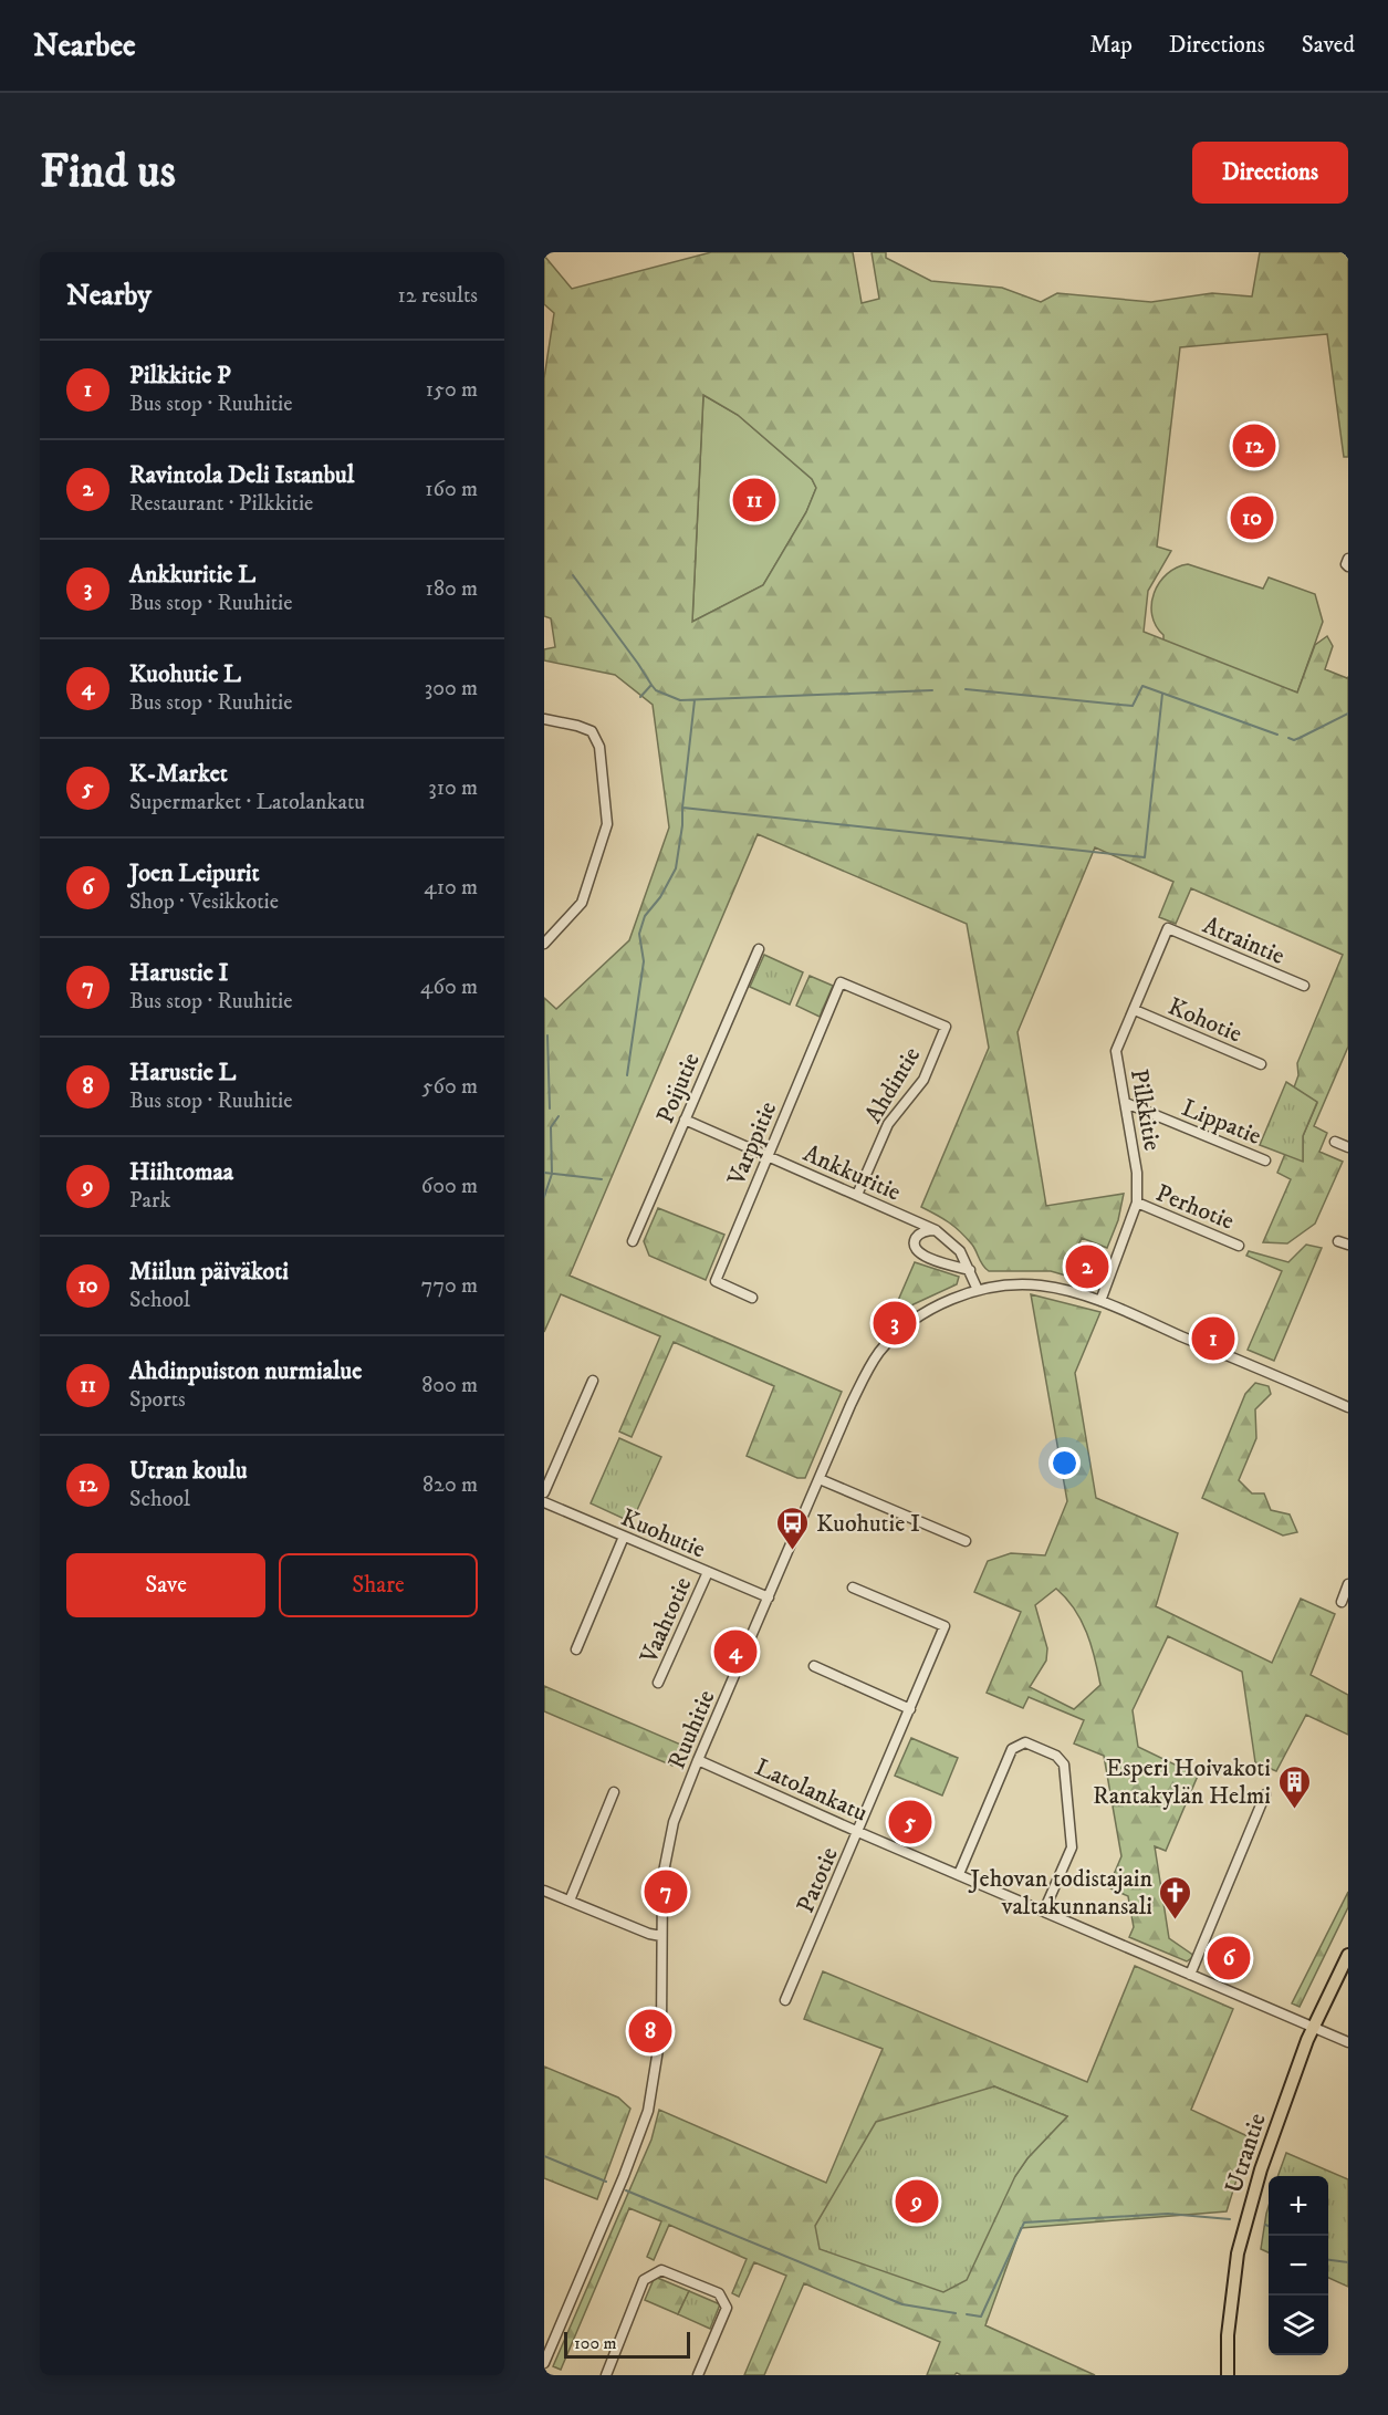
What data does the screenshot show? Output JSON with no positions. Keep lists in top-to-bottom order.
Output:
{
  "streets": {
    "main road": ["Utrantie"],
    "street": [
      "Atraintie",
      "Kohotie",
      "Ahdintie",
      "Poijutie",
      "Pilkkitie",
      "Lippatie",
      "Varppitie",
      "Ankkuritie",
      "Perhotie",
      "Kuohutie",
      "Vaahtotie",
      "Ruuhitie",
      "Latolankatu",
      "Patotie"
    ]
  },
  "crossings": [
    ["Atraintie", "Pilkkitie"],
    ["Kohotie", "Pilkkitie"],
    ["Ahdintie", "Varppitie"],
    ["Ahdintie", "Ankkuritie"],
    ["Poijutie", "Ankkuritie"],
    ["Pilkkitie", "Lippatie"],
    ["Pilkkitie", "Perhotie"],
    ["Pilkkitie", "Ruuhitie"],
    ["Varppitie", "Ankkuritie"],
    ["Ankkuritie", "Ruuhitie"],
    ["Kuohutie", "Vaahtotie"],
    ["Kuohutie", "Ruuhitie"],
    ["Ruuhitie", "Latolankatu"],
    ["Latolankatu", "Patotie"],
    ["Latolankatu", "Utrantie"]
  ],
  "places": {
    "bus stop": ["Kuohutie I"],
    "building": ["Esperi Hoivakoti Rantakylän Helmi"],
    "church": ["Jehovan todistajain valtakunnansali"]
  },
  "scale_bar": "100 m",
  "page": {
    "header": "Nearbee",
    "nav": ["Map", "Directions", "Saved"],
    "buttons": [
      "Directions",
      ["Save", "Share"]
    ],
    "title": "Find us",
    "heading": ["Nearby", "12 results"],
    "list": [
      {
        "mark": "1",
        "name": "Pilkkitie P",
        "note": "Bus stop · Ruuhitie",
        "value": "150 m"
      },
      {
        "mark": "2",
        "name": "Ravintola Deli Istanbul",
        "note": "Restaurant · Pilkkitie",
        "value": "160 m"
      },
      {
        "mark": "3",
        "name": "Ankkuritie L",
        "note": "Bus stop · Ruuhitie",
        "value": "180 m"
      },
      {
        "mark": "4",
        "name": "Kuohutie L",
        "note": "Bus stop · Ruuhitie",
        "value": "300 m"
      },
      {
        "mark": "5",
        "name": "K-Market",
        "note": "Supermarket · Latolankatu",
        "value": "310 m"
      },
      {
        "mark": "6",
        "name": "Joen Leipurit",
        "note": "Shop · Vesikkotie",
        "value": "410 m"
      },
      {
        "mark": "7",
        "name": "Harustie I",
        "note": "Bus stop · Ruuhitie",
        "value": "460 m"
      },
      {
        "mark": "8",
        "name": "Harustie L",
        "note": "Bus stop · Ruuhitie",
        "value": "560 m"
      },
      {
        "mark": "9",
        "name": "Hiihtomaa",
        "note": "Park",
        "value": "600 m"
      },
      {
        "mark": "10",
        "name": "Miilun päiväkoti",
        "note": "School",
        "value": "770 m"
      },
      {
        "mark": "11",
        "name": "Ahdinpuiston nurmialue",
        "note": "Sports",
        "value": "800 m"
      },
      {
        "mark": "12",
        "name": "Utran koulu",
        "note": "School",
        "value": "820 m"
      }
    ],
    "pins": [
      "12",
      "11",
      "10",
      "2",
      "3",
      "1",
      "4",
      "5",
      "7",
      "6",
      "8",
      "9"
    ],
    "map_buttons": ["+", "−"],
    "scale": "100 m"
  }
}
